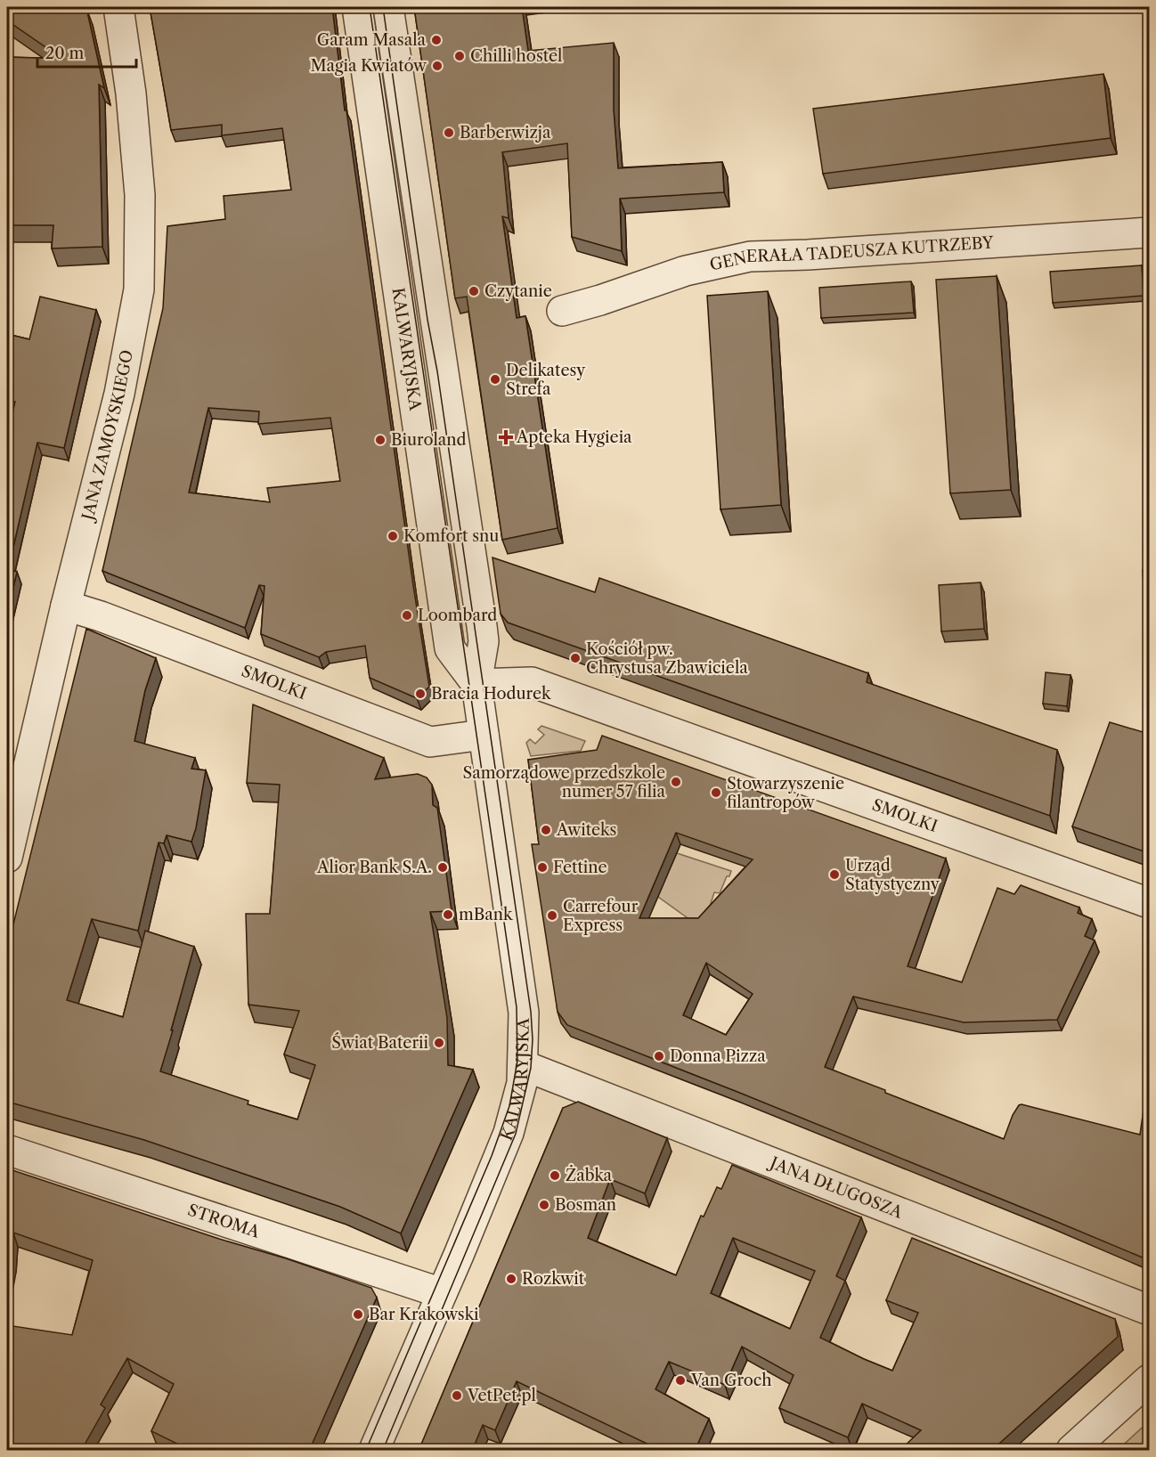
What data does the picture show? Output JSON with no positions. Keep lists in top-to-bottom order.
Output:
{
  "streets": {
    "street": [
      "GENERAŁA TADEUSZA KUTRZEBY",
      "KALWARYJSKA",
      "JANA ZAMOYSKIEGO",
      "SMOLKI",
      "JANA DŁUGOSZA",
      "STROMA"
    ]
  },
  "crossings": [
    ["KALWARYJSKA", "SMOLKI"],
    ["KALWARYJSKA", "JANA DŁUGOSZA"],
    ["KALWARYJSKA", "STROMA"],
    ["JANA ZAMOYSKIEGO", "SMOLKI"]
  ],
  "places": {
    "other": [
      "Garam Masala",
      "Chilli hostel",
      "Magia Kwiatów",
      "Barberwizja",
      "Czytanie",
      "Delikatesy Strefa",
      "Biuroland",
      "Komfort snu",
      "Loombard",
      "Kościół pw. Chrystusa Zbawiciela",
      "Bracia Hodurek",
      "Samorządowe przedszkole numer 57 filia",
      "Stowarzyszenie filantropów",
      "Awiteks",
      "Alior Bank S.A.",
      "Fettine",
      "Urząd Statystyczny",
      "mBank",
      "Carrefour Express",
      "Świat Baterii",
      "Donna Pizza",
      "Żabka",
      "Bosman",
      "Rozkwit",
      "Bar Krakowski",
      "Van Groch",
      "VetPet.pl"
    ],
    "health": ["Apteka Hygieia"]
  },
  "scale_bar": "20 m"
}
